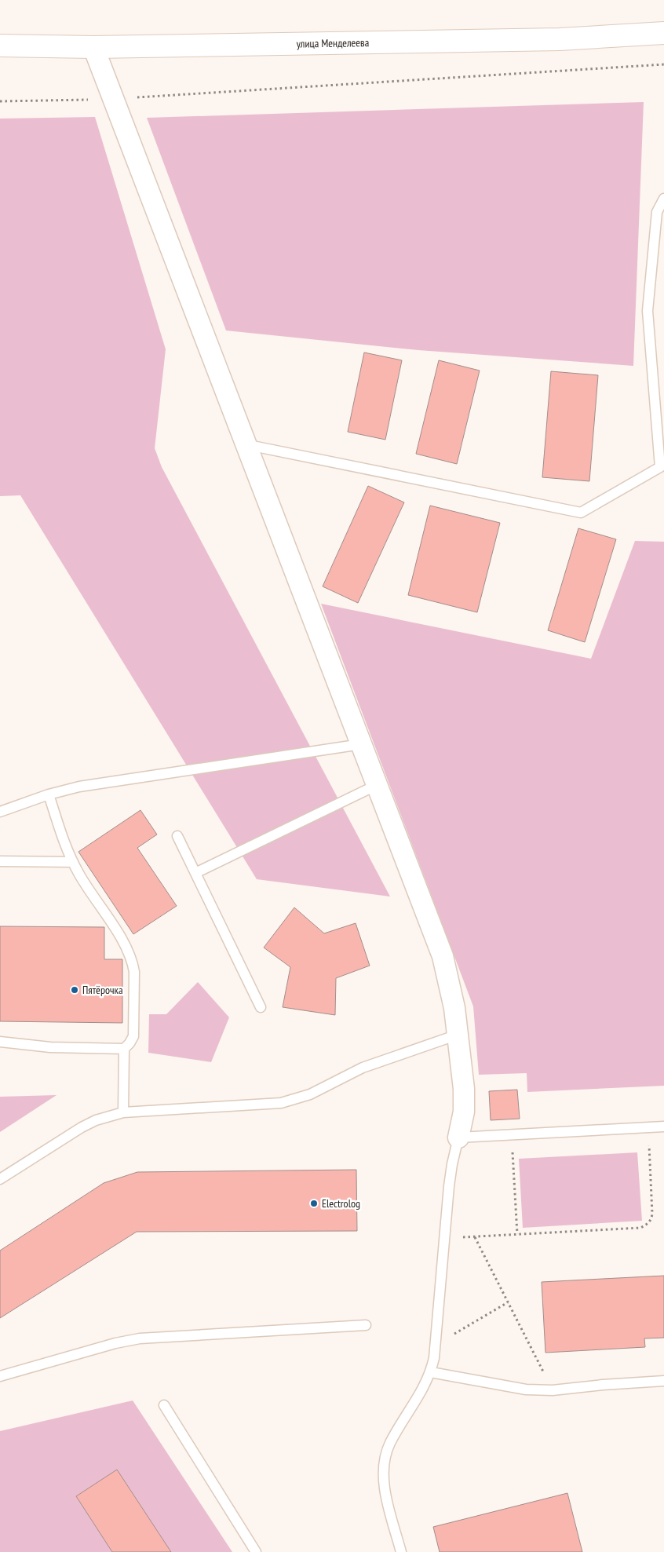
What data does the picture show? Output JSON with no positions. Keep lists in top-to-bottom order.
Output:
{
  "streets": {
    "main road": ["улица Менделеева"]
  },
  "places": ["Пятёрочка", "Electrolog"]
}
